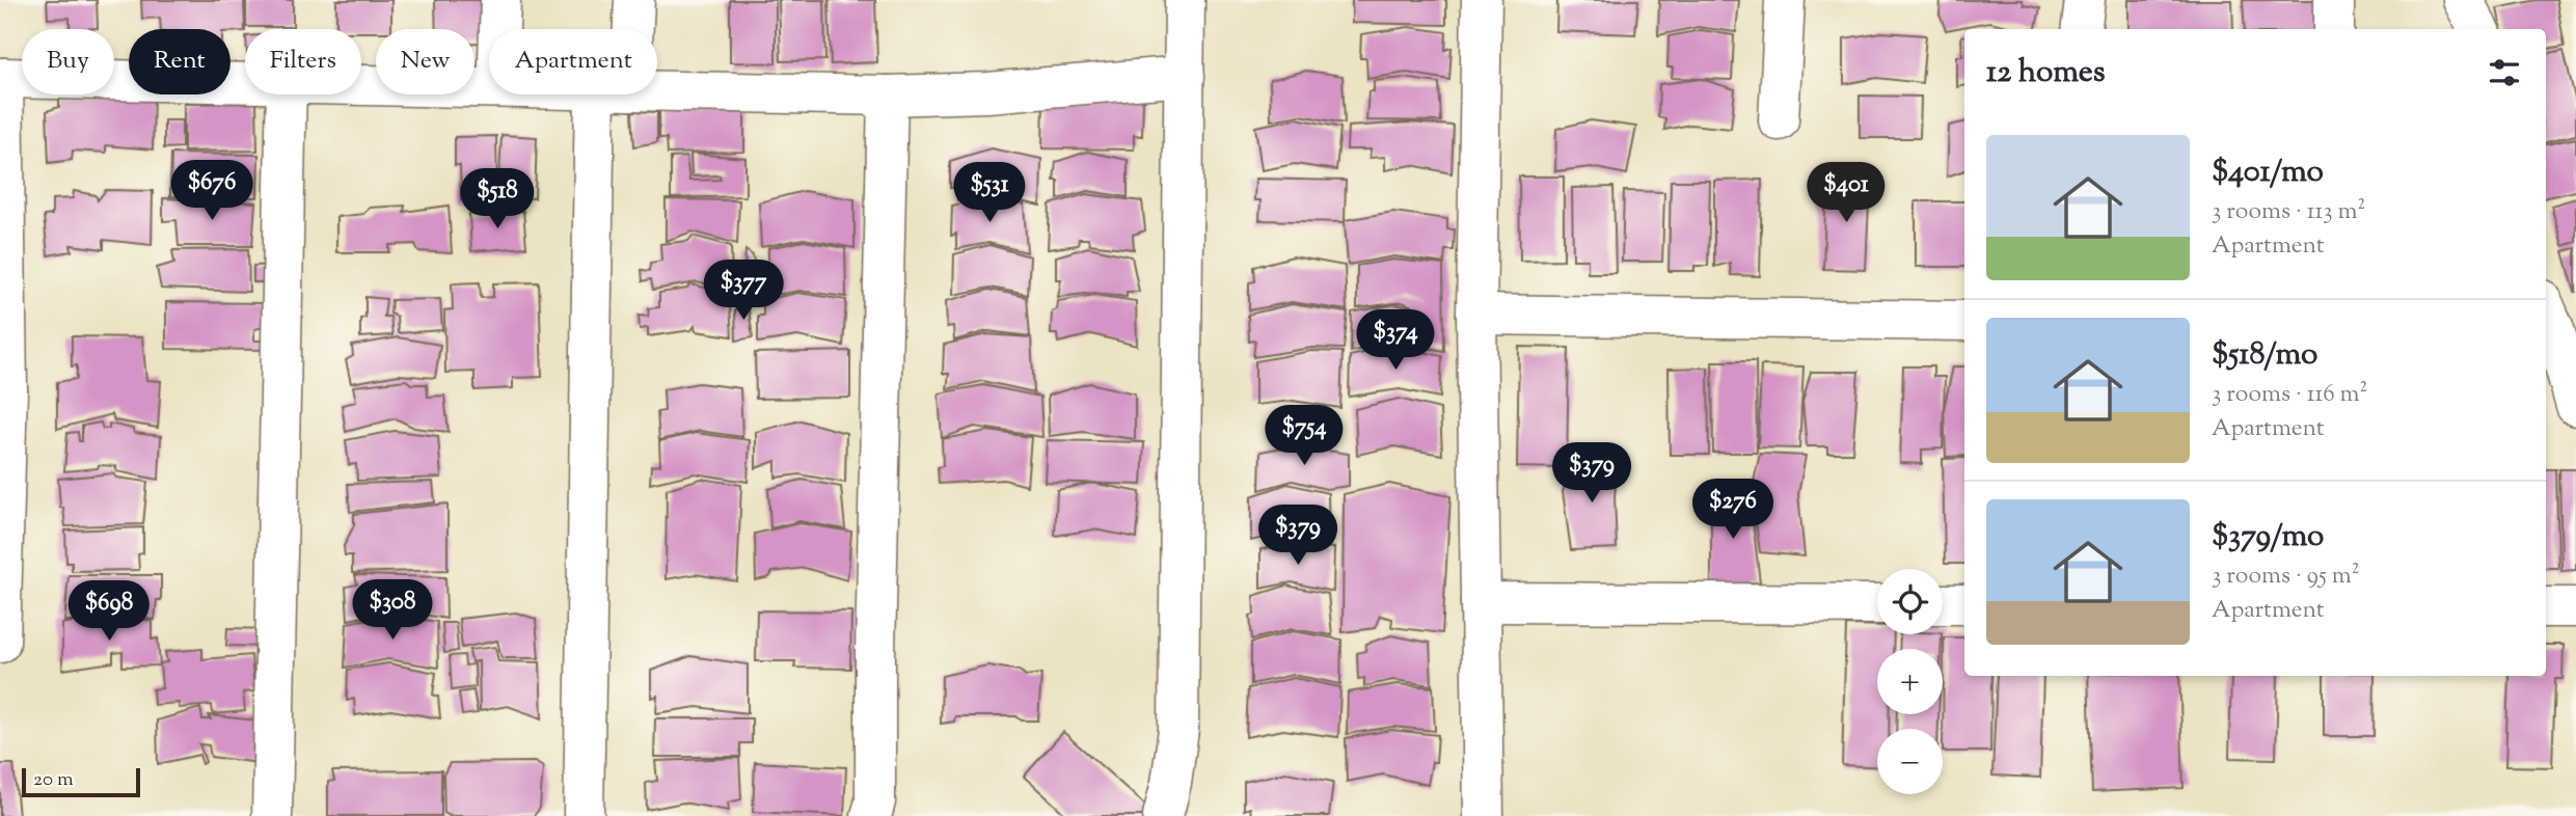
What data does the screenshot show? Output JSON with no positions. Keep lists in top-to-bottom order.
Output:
{
  "scale_bar": "20 m",
  "page": {
    "chip": [
      "Buy",
      "Rent",
      "Filters",
      "New",
      "Apartment"
    ],
    "heading": "12 homes",
    "list": [
      {
        "name": "$401/mo",
        "note": "3 rooms · 113 m² · Apartment"
      },
      {
        "name": "$518/mo",
        "note": "3 rooms · 116 m² · Apartment"
      },
      {
        "name": "$379/mo",
        "note": "3 rooms · 95 m² · Apartment"
      }
    ],
    "price": [
      "$676",
      "$531",
      "$401",
      "$518",
      "$377",
      "$374",
      "$754",
      "$379",
      "$276",
      "$379",
      "$308",
      "$698"
    ],
    "map_buttons": ["+", "−"],
    "scale": "20 m"
  }
}
